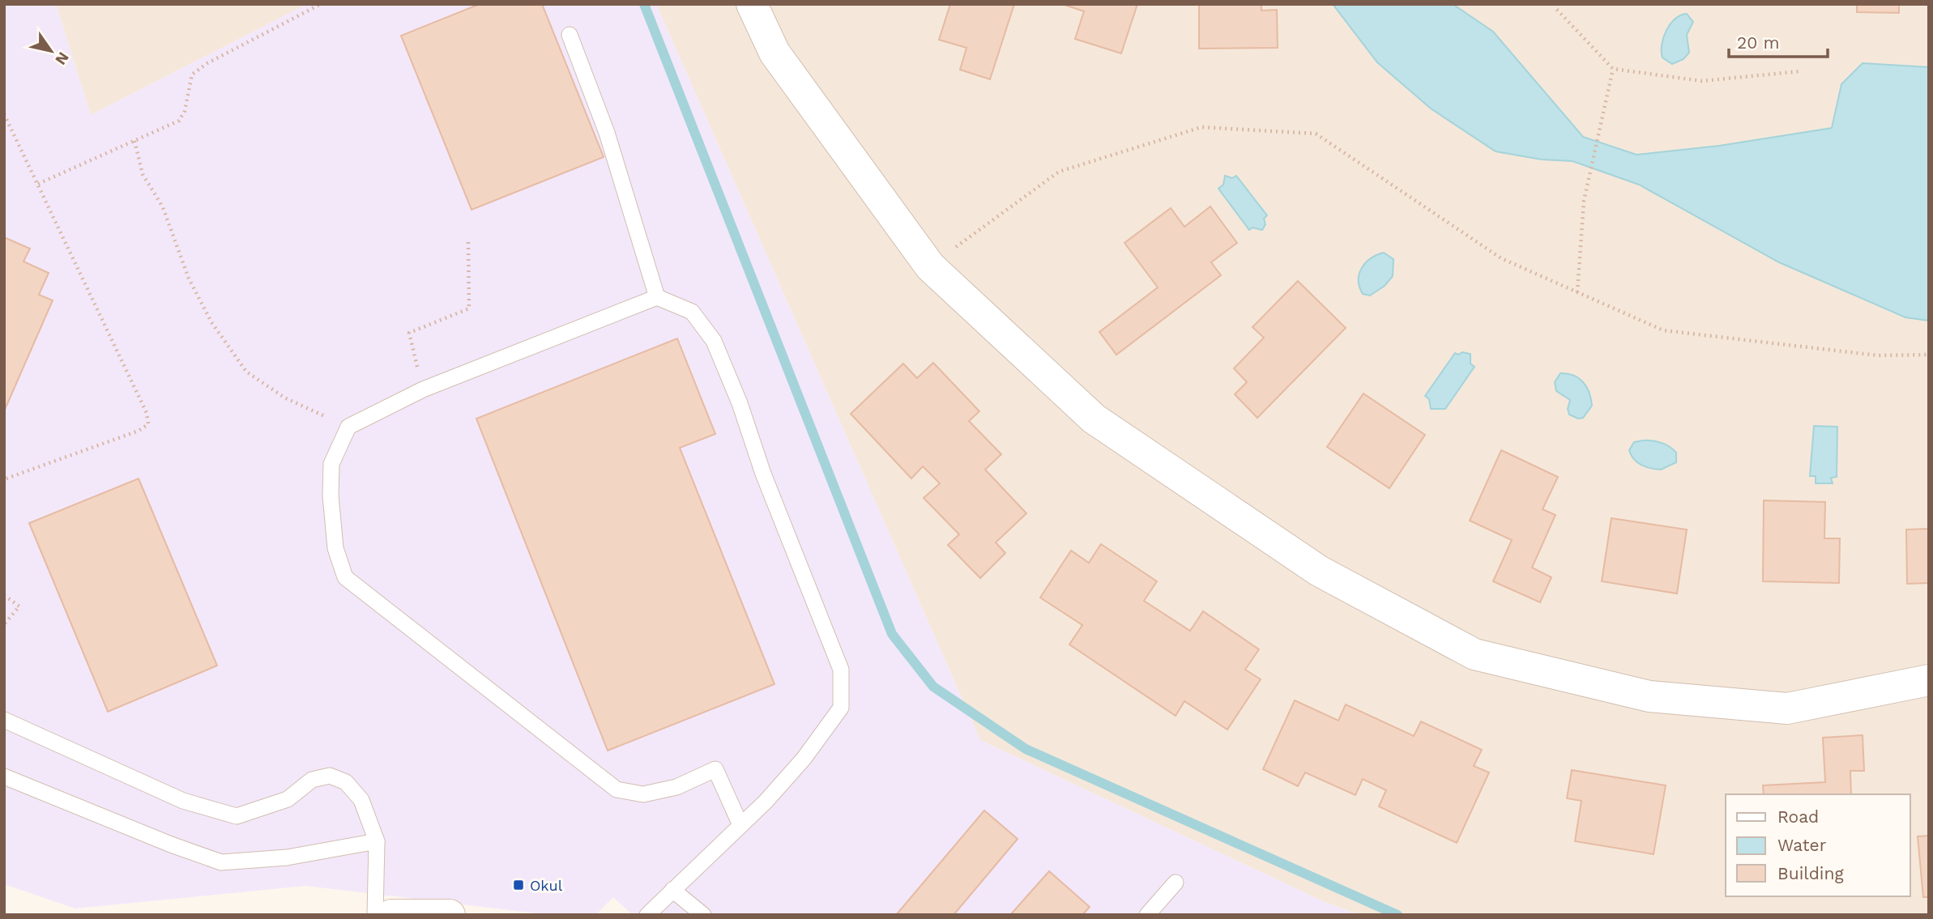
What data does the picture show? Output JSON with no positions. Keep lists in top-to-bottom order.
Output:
{
  "places": {
    "transit": ["Okul"]
  },
  "legend": ["Road", "Water", "Building"],
  "scale_bar": "20 m",
  "north": "bottom right"
}
